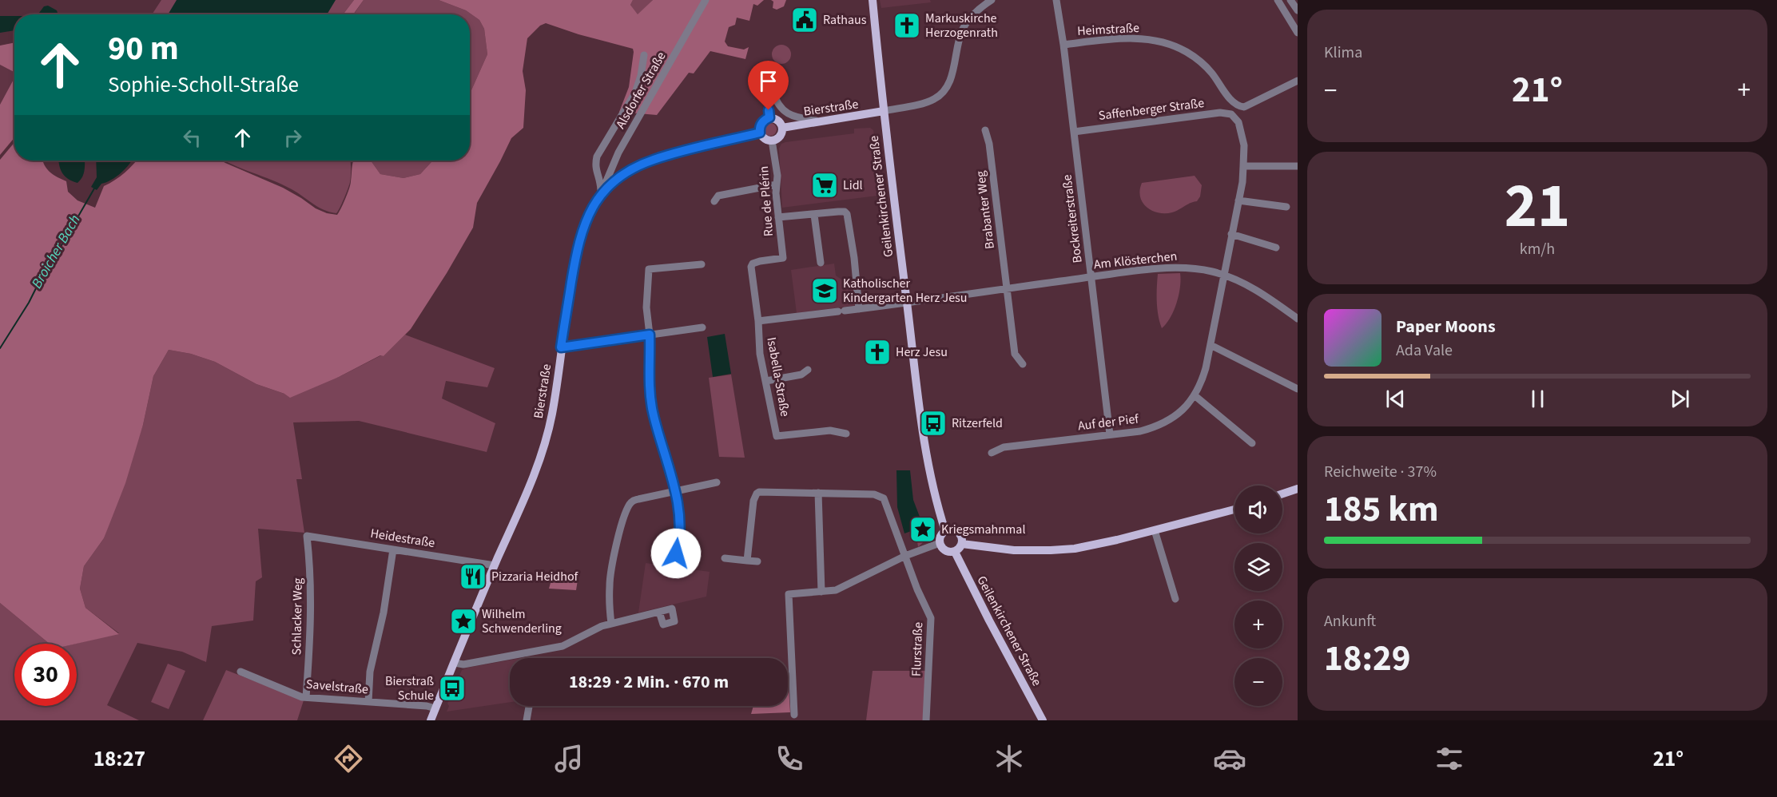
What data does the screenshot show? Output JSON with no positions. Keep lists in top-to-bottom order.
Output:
{
  "streets": {
    "main road": ["Bierstraße", "Geilenkirchener Straße"],
    "street": [
      "Heimstraße",
      "Alsdorfer Straße",
      "Saffenberger Straße",
      "Rue de Plérin",
      "Brabanter Weg",
      "Bockreiterstraße",
      "Am Klösterchen",
      "Isabella-Straße",
      "Auf der Pief",
      "Heidestraße",
      "Schlacker Weg",
      "Flurstraße",
      "Savelstraße"
    ]
  },
  "crossings": [
    ["Heimstraße", "Bockreiterstraße"],
    ["Alsdorfer Straße", "Bierstraße"],
    ["Bierstraße", "Geilenkirchener Straße"],
    ["Bierstraße", "Rue de Plérin"],
    ["Bierstraße", "Heidestraße"],
    ["Bierstraße", "Savelstraße"],
    ["Saffenberger Straße", "Bockreiterstraße"],
    ["Saffenberger Straße", "Auf der Pief"],
    ["Geilenkirchener Straße", "Am Klösterchen"],
    ["Rue de Plérin", "Am Klösterchen"],
    ["Rue de Plérin", "Isabella-Straße"],
    ["Brabanter Weg", "Am Klösterchen"],
    ["Bockreiterstraße", "Am Klösterchen"],
    ["Bockreiterstraße", "Auf der Pief"],
    ["Am Klösterchen", "Isabella-Straße"],
    ["Am Klösterchen", "Auf der Pief"],
    ["Heidestraße", "Schlacker Weg"],
    ["Schlacker Weg", "Savelstraße"]
  ],
  "water": ["Broicher Bach"],
  "places": {
    "public building": ["Rathaus"],
    "church": ["Markuskirche Herzogenrath", "Herz Jesu"],
    "supermarket": ["Lidl"],
    "school or university": ["Katholischer Kindergarten Herz Jesu"],
    "bus stop": ["Ritzerfeld", "Bierstraß Schule"],
    "place": ["Kriegsmahnmal", "Wilhelm Schwenderling"],
    "restaurant": ["Pizzaria Heidhof"]
  },
  "page": {
    "tile": [
      "Klima",
      ["21", "km/h"],
      ["Reichweite · 37%", "185 km"],
      ["Ankunft", "18:29"]
    ],
    "turn": ["90 m", "Sophie-Scholl-Straße"],
    "heat": ["−", "21°", "+"],
    "song": ["Paper Moons", "Ada Vale"],
    "map_buttons": ["+", "−"],
    "limit": "30",
    "trip": "18:29 · 2 Min. · 670 m",
    "tabs": ["18:27", "21°"]
  }
}
